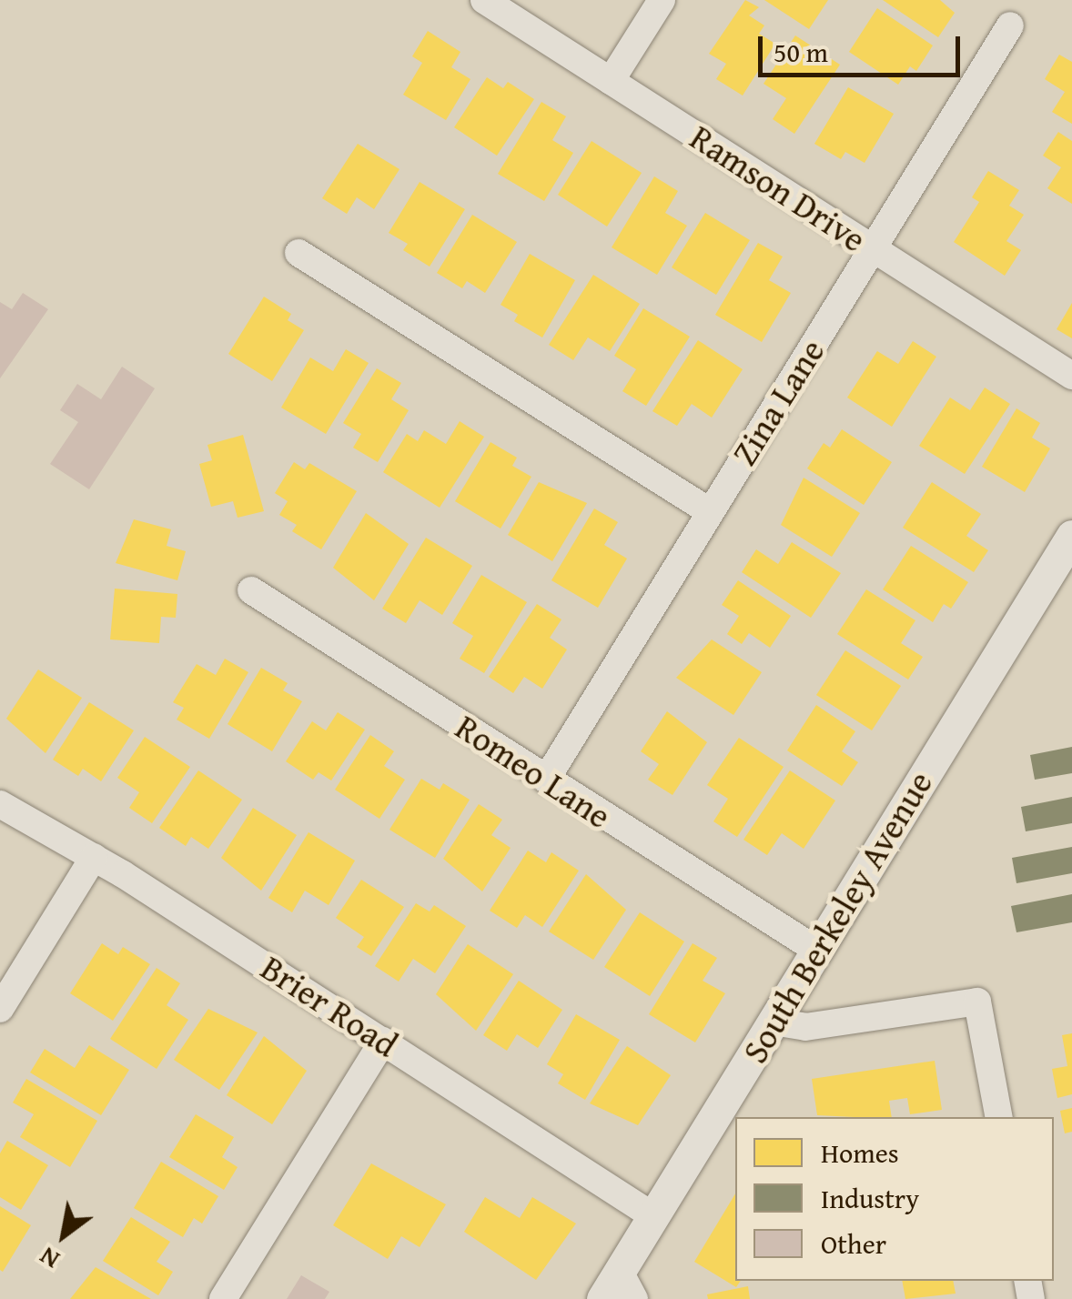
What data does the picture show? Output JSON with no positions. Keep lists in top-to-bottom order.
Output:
{
  "streets": {
    "street": [
      "Ramson Drive",
      "Zina Lane",
      "Romeo Lane",
      "South Berkeley Avenue",
      "Brier Road"
    ]
  },
  "crossings": [
    ["Ramson Drive", "Zina Lane"],
    ["Zina Lane", "Romeo Lane"],
    ["Romeo Lane", "South Berkeley Avenue"],
    ["South Berkeley Avenue", "Brier Road"]
  ],
  "legend": ["Homes", "Industry", "Other"],
  "scale_bar": "50 m",
  "north": "bottom left"
}
